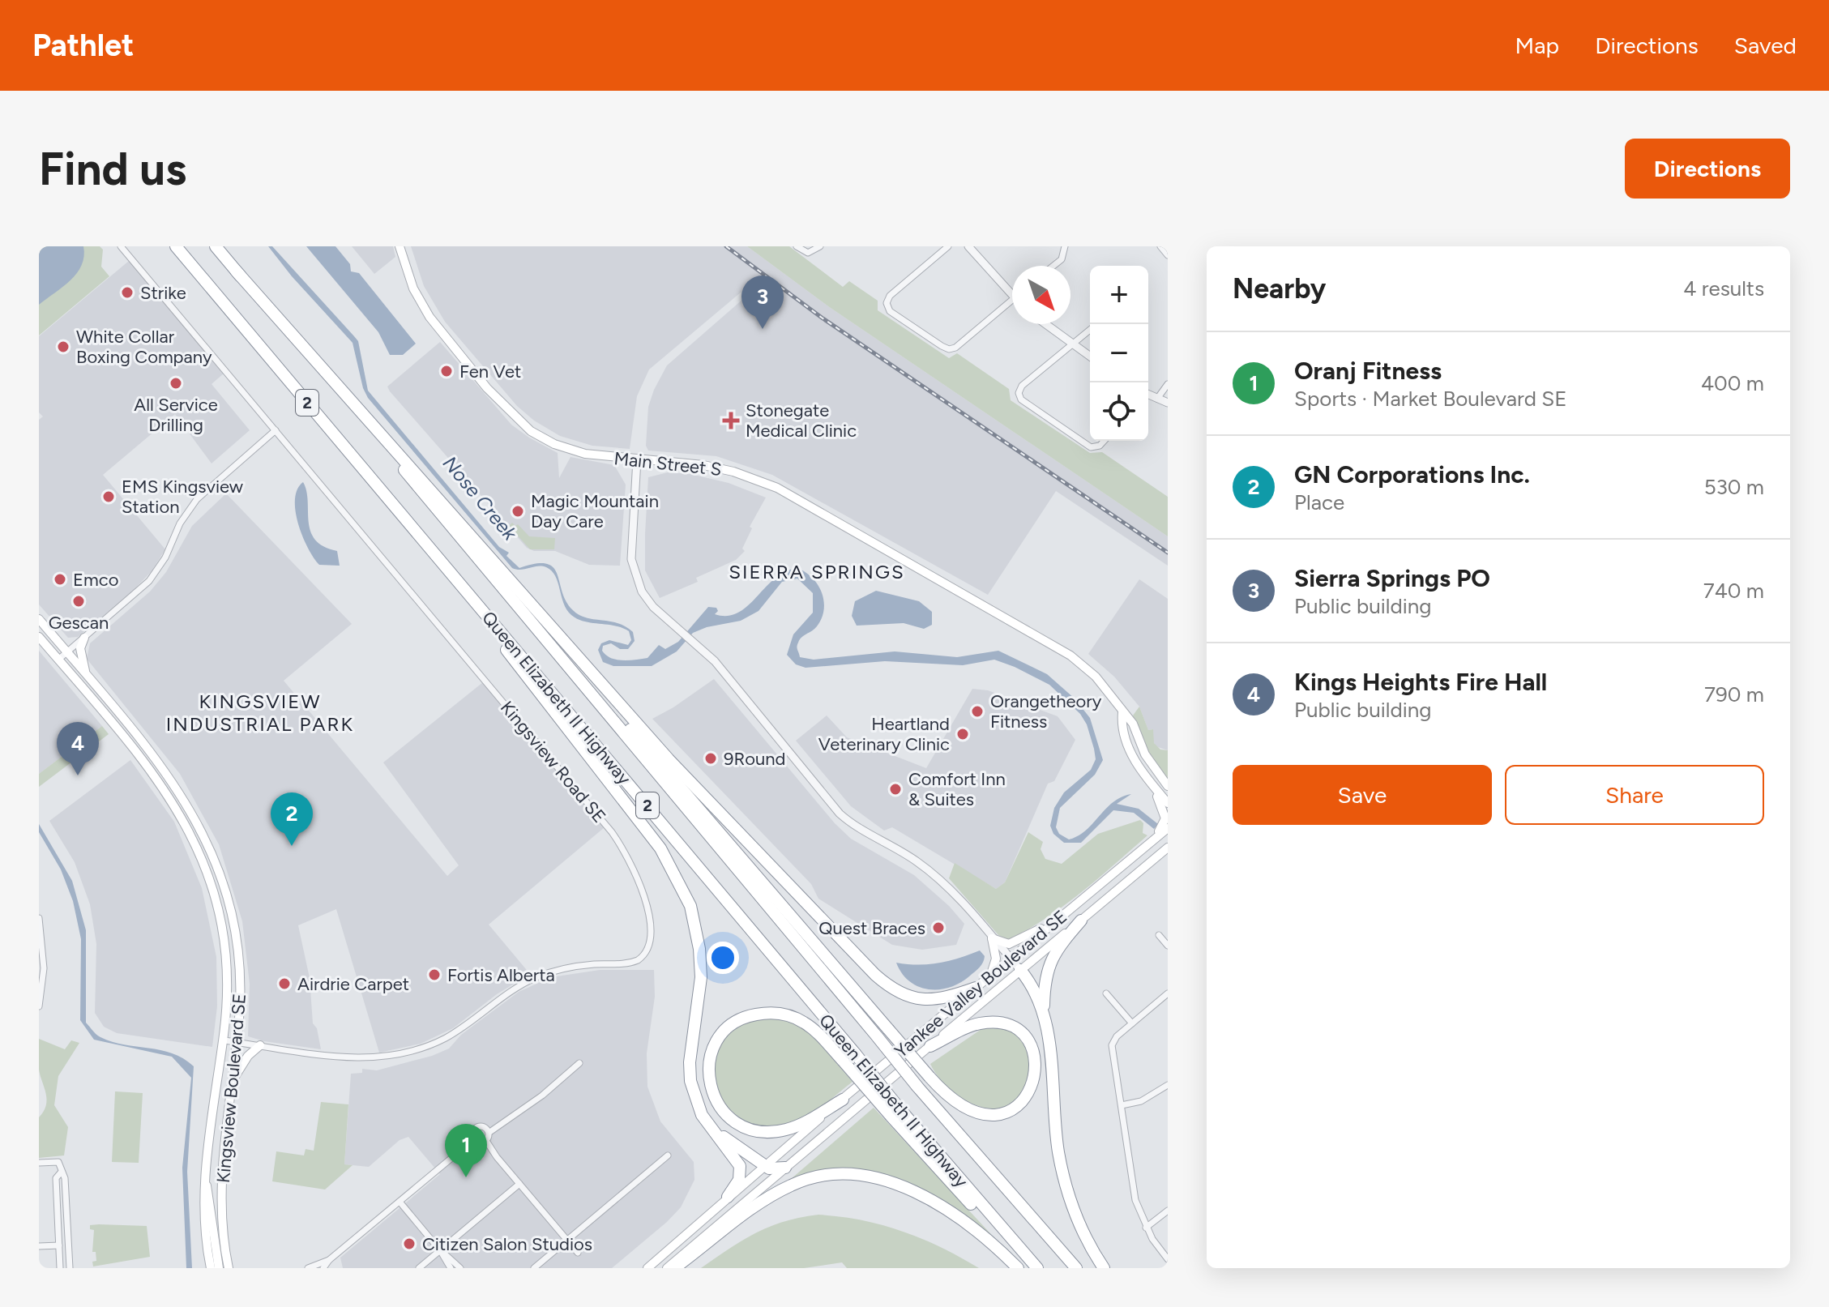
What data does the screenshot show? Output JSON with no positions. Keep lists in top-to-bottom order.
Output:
{
  "streets": {
    "highway": ["2", "Queen Elizabeth II Highway"],
    "main road": ["Main Street S", "Yankee Valley Boulevard SE", "Kingsview Boulevard SE"],
    "street": ["Kingsview Road SE"]
  },
  "crossings": [
    ["Kingsview Road SE", "Kingsview Boulevard SE"]
  ],
  "districts": ["SIERRA SPRINGS", "KINGSVIEW INDUSTRIAL PARK"],
  "water": ["Nose Creek"],
  "places": {
    "other": [
      "Strike",
      "White Collar Boxing Company",
      "Fen Vet",
      "All Service Drilling",
      "EMS Kingsview Station",
      "Magic Mountain Day Care",
      "Emco",
      "Gescan",
      "Orangetheory Fitness",
      "Heartland Veterinary Clinic",
      "9Round",
      "Comfort Inn & Suites",
      "Quest Braces",
      "Fortis Alberta",
      "Airdrie Carpet",
      "Citizen Salon Studios"
    ],
    "health": ["Stonegate Medical Clinic"]
  },
  "north": "bottom right",
  "page": {
    "header": "Pathlet",
    "nav": ["Map", "Directions", "Saved"],
    "buttons": [
      "Directions",
      ["Save", "Share"]
    ],
    "title": "Find us",
    "heading": ["Nearby", "4 results"],
    "map_buttons": ["+", "−"],
    "pins": [
      "3",
      "4",
      "2",
      "1"
    ],
    "list": [
      {
        "mark": "1",
        "name": "Oranj Fitness",
        "note": "Sports · Market Boulevard SE",
        "value": "400 m"
      },
      {
        "mark": "2",
        "name": "GN Corporations Inc.",
        "note": "Place",
        "value": "530 m"
      },
      {
        "mark": "3",
        "name": "Sierra Springs PO",
        "note": "Public building",
        "value": "740 m"
      },
      {
        "mark": "4",
        "name": "Kings Heights Fire Hall",
        "note": "Public building",
        "value": "790 m"
      }
    ]
  }
}
